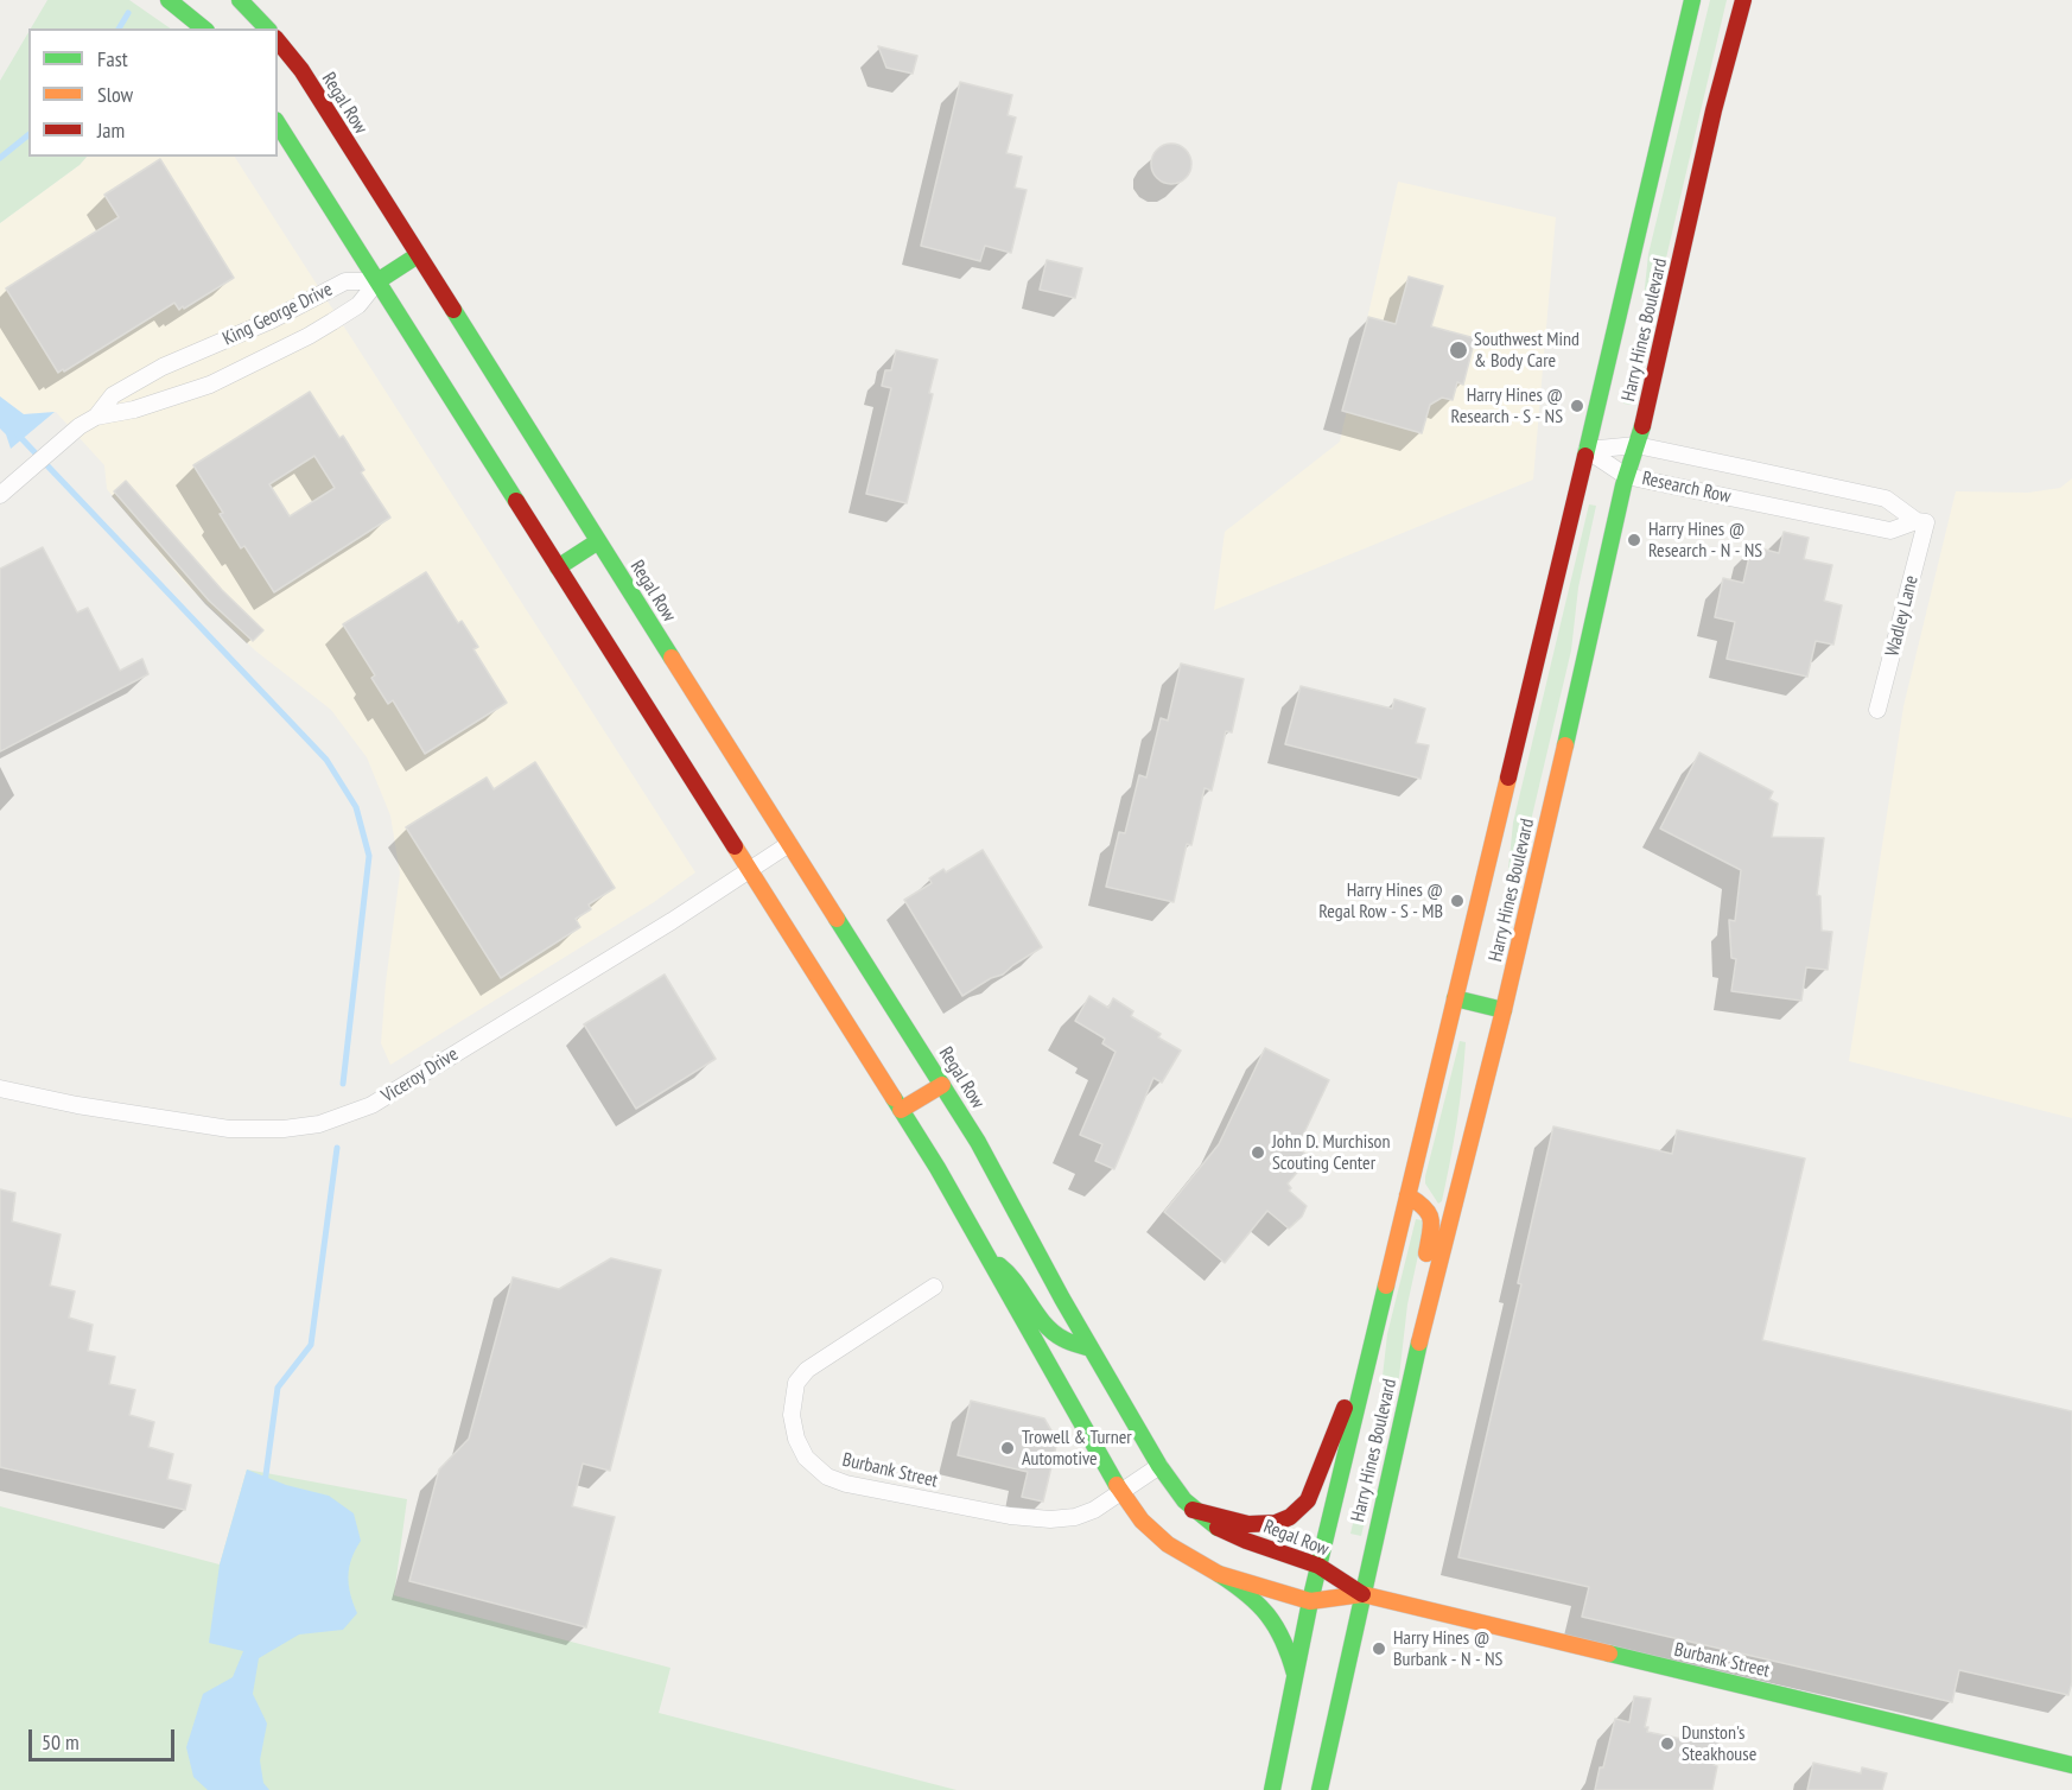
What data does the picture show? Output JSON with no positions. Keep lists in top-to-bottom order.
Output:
{
  "streets": {
    "main road": ["Regal Row", "Harry Hines Boulevard", "Burbank Street"],
    "street": [
      "King George Drive",
      "Research Row",
      "Wadley Lane",
      "Viceroy Drive"
    ]
  },
  "crossings": [
    ["Regal Row", "Harry Hines Boulevard"],
    ["Regal Row", "Viceroy Drive"],
    ["Regal Row", "Burbank Street"],
    ["Harry Hines Boulevard", "Research Row"],
    ["Harry Hines Boulevard", "Burbank Street"],
    ["Research Row", "Wadley Lane"]
  ],
  "places": [
    "Southwest Mind & Body Care",
    "Harry Hines @ Research - S - NS",
    "Harry Hines @ Research - N - NS",
    "Harry Hines @ Regal Row - S - MB",
    "John D. Murchison Scouting Center",
    "Trowell & Turner Automotive",
    "Harry Hines @ Burbank - N - NS",
    "Dunston's Steakhouse"
  ],
  "legend": ["Fast", "Slow", "Jam"],
  "scale_bar": "50 m"
}
